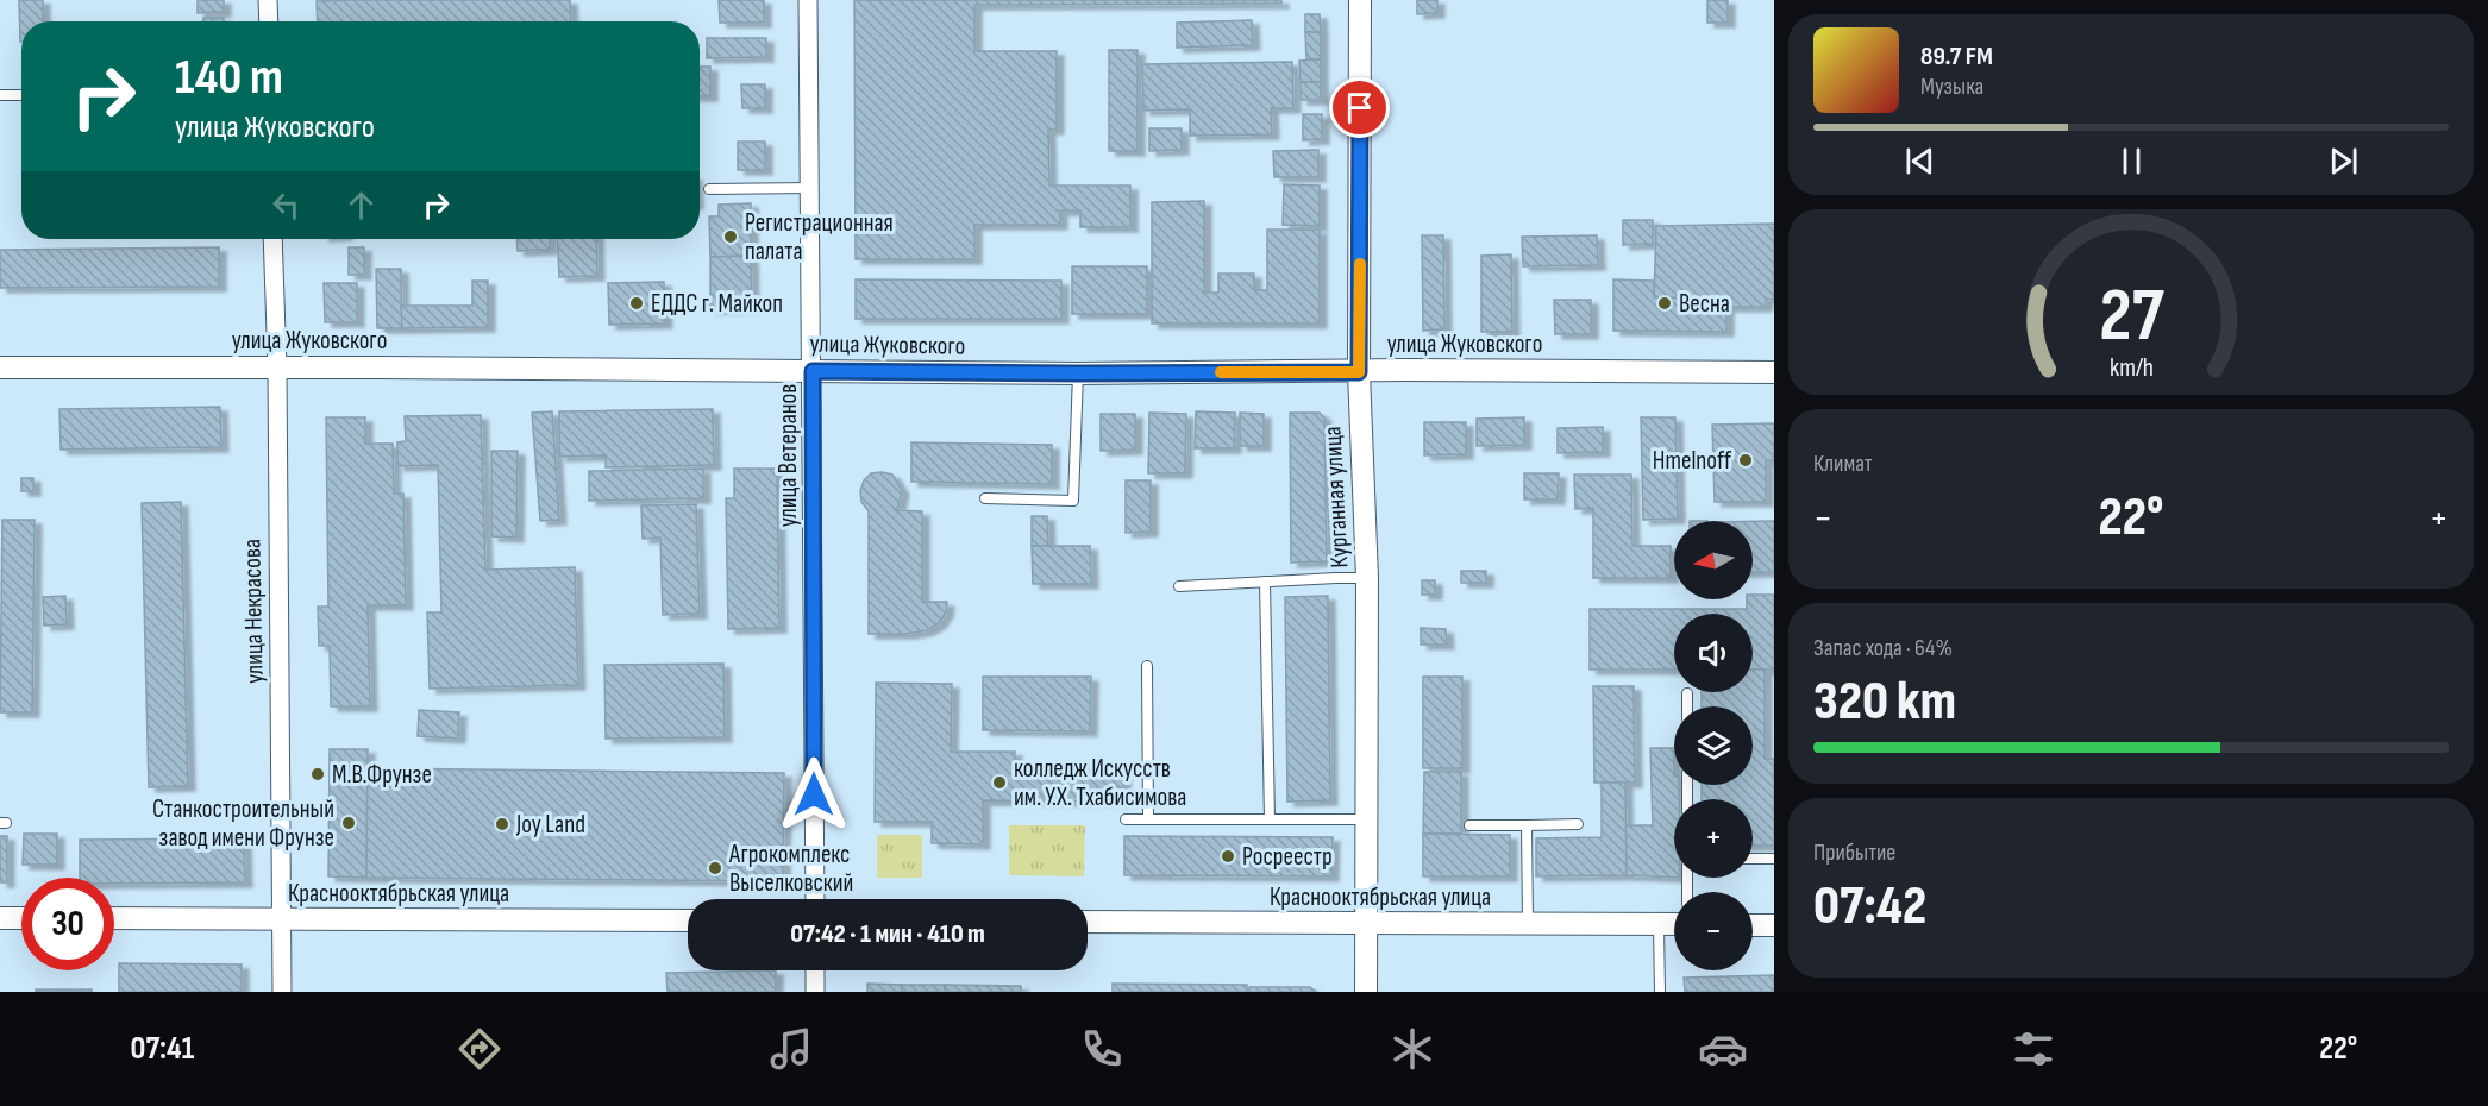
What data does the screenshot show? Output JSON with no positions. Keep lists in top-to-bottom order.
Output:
{
  "streets": {
    "street": [
      "улица Жуковского",
      "улица Ветеранов",
      "Курганная улица",
      "улица Некрасова",
      "Краснооктябрьская улица"
    ]
  },
  "crossings": [
    ["улица Жуковского", "улица Ветеранов"],
    ["улица Жуковского", "Курганная улица"],
    ["улица Жуковского", "улица Некрасова"],
    ["Курганная улица", "Краснооктябрьская улица"],
    ["улица Некрасова", "Краснооктябрьская улица"]
  ],
  "places": [
    "Регистрационная палата",
    "ЕДДС г. Майкоп",
    "Весна",
    "Hmelnoff",
    "М.В.Фрунзе",
    "колледж Искусств им. У.Х. Тхабисимова",
    "Станкостроительный завод имени Фрунзе",
    "Joy Land",
    "Росреестр",
    "Агрокомплекс Выселковский"
  ],
  "north": "left",
  "page": {
    "turn": ["140 m", "улица Жуковского"],
    "song": ["89.7 FM", "Музыка"],
    "tile": [
      "Климат",
      ["Запас хода · 64%", "320 km"],
      ["Прибытие", "07:42"]
    ],
    "heat": ["−", "22°", "+"],
    "map_buttons": ["+", "−"],
    "limit": "30",
    "trip": "07:42 · 1 мин · 410 m",
    "tabs": ["07:41", "22°"],
    "gauge": ["27", "km/h"]
  }
}
